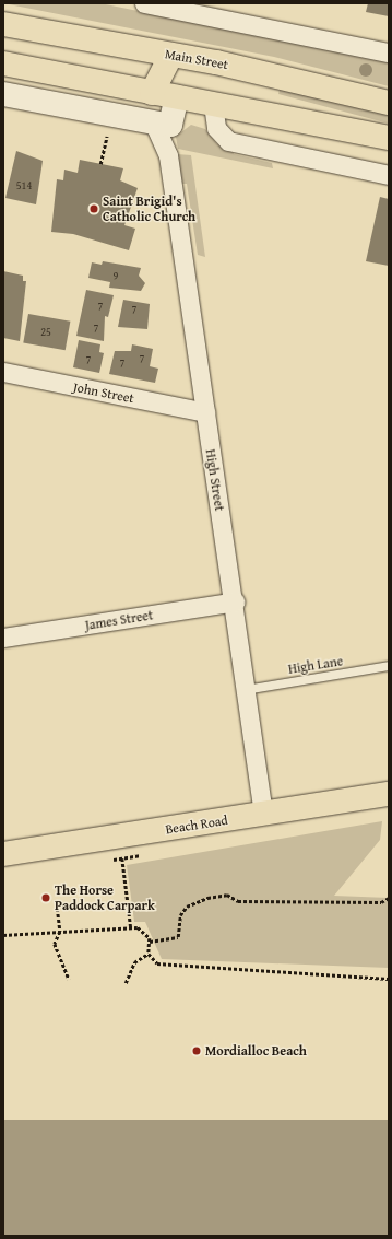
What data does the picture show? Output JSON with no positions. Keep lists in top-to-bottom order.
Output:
{
  "streets": {
    "main road": ["Main Street", "Beach Road"],
    "street": ["John Street", "High Street", "James Street"],
    "lane": ["High Lane"]
  },
  "crossings": [
    ["John Street", "High Street"],
    ["High Street", "James Street"],
    ["High Street", "High Lane"],
    ["High Street", "Beach Road"]
  ],
  "places": ["Saint Brigid's Catholic Church", "The Horse Paddock Carpark", "Mordialloc Beach"],
  "house_numbers": [
    "514",
    "9",
    "7",
    "7",
    "7",
    "25",
    "7",
    "7",
    "7"
  ]
}
